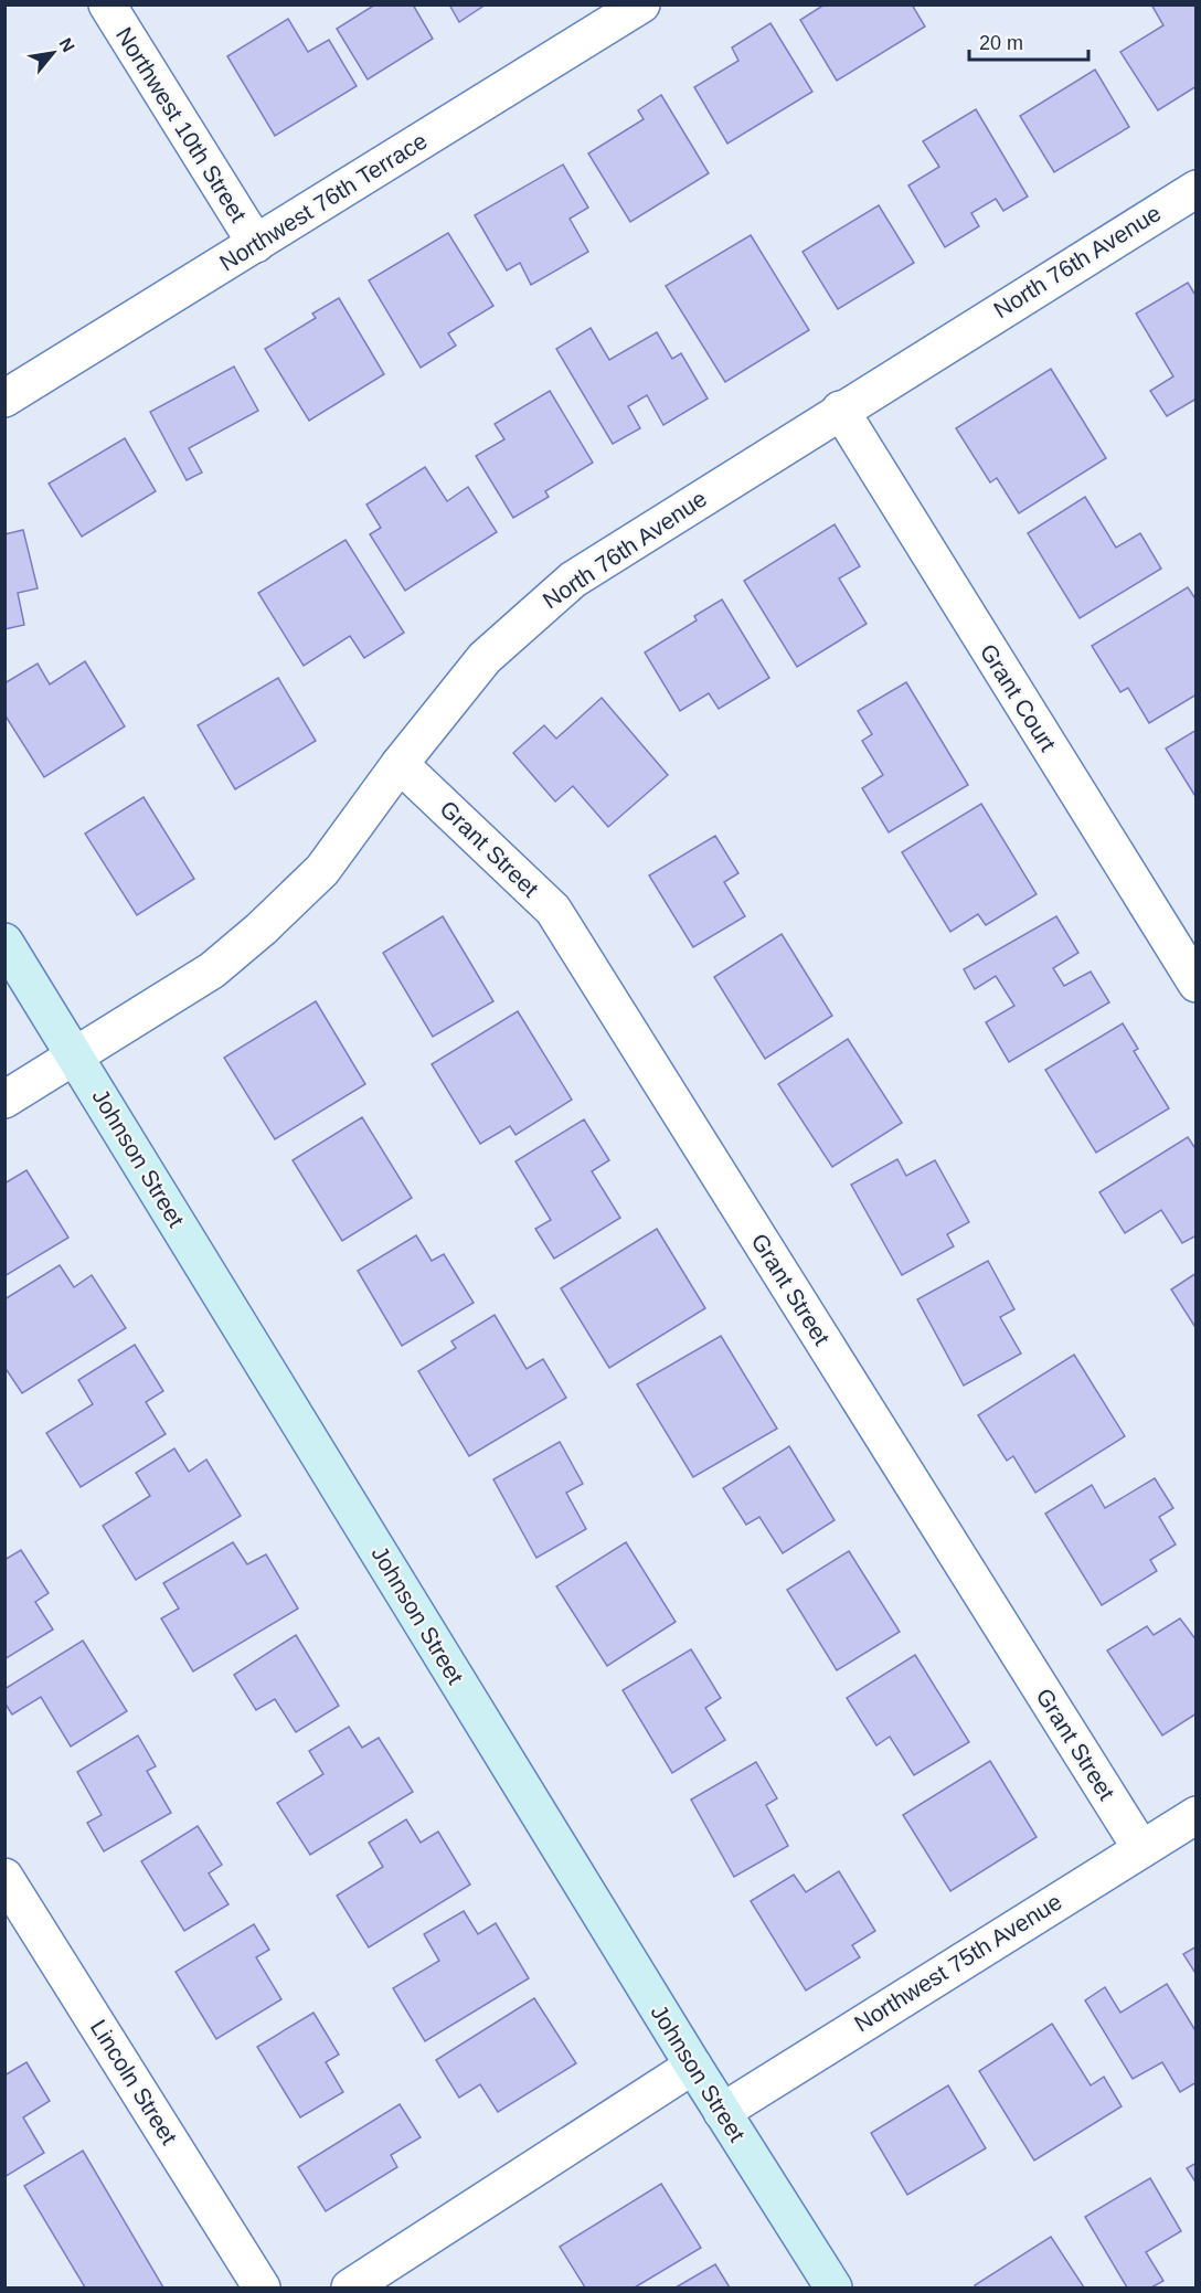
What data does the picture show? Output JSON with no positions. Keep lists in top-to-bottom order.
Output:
{
  "streets": {
    "street": [
      "Northwest 10th Street",
      "Northwest 76th Terrace",
      "North 76th Avenue",
      "Grant Court",
      "Grant Street",
      "Johnson Street",
      "Northwest 75th Avenue",
      "Lincoln Street"
    ]
  },
  "crossings": [
    ["Northwest 10th Street", "Northwest 76th Terrace"],
    ["North 76th Avenue", "Grant Court"],
    ["North 76th Avenue", "Grant Street"],
    ["North 76th Avenue", "Johnson Street"],
    ["Grant Street", "Northwest 75th Avenue"],
    ["Johnson Street", "Northwest 75th Avenue"]
  ],
  "scale_bar": "20 m",
  "north": "top right"
}
